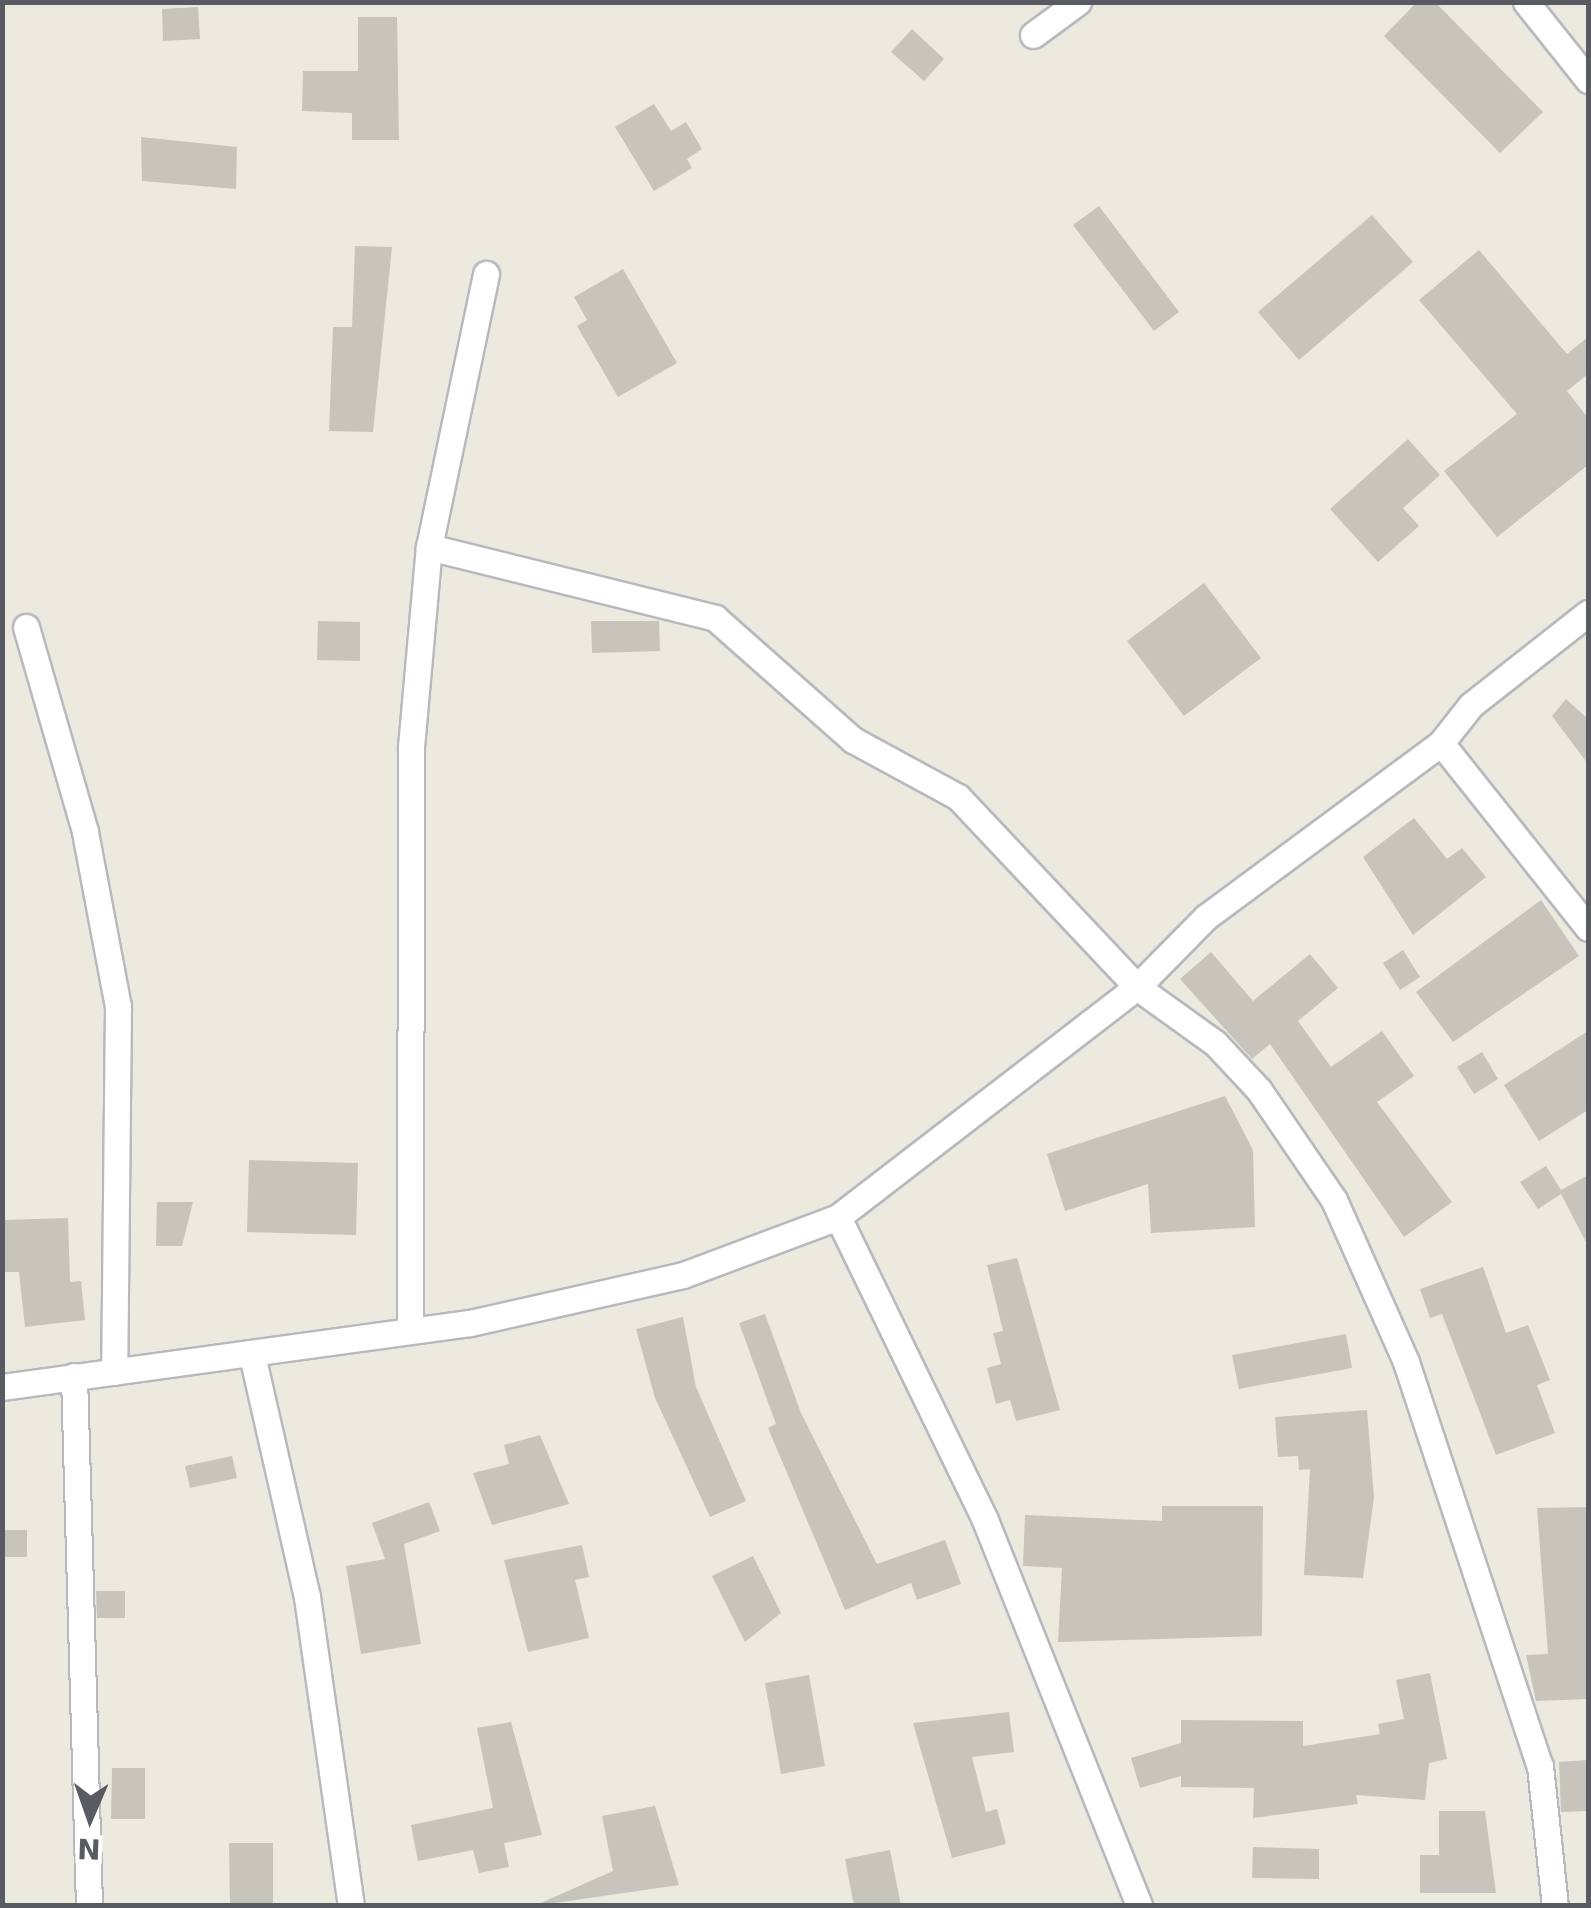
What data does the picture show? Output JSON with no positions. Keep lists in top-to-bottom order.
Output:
{
  "north": "bottom"
}
